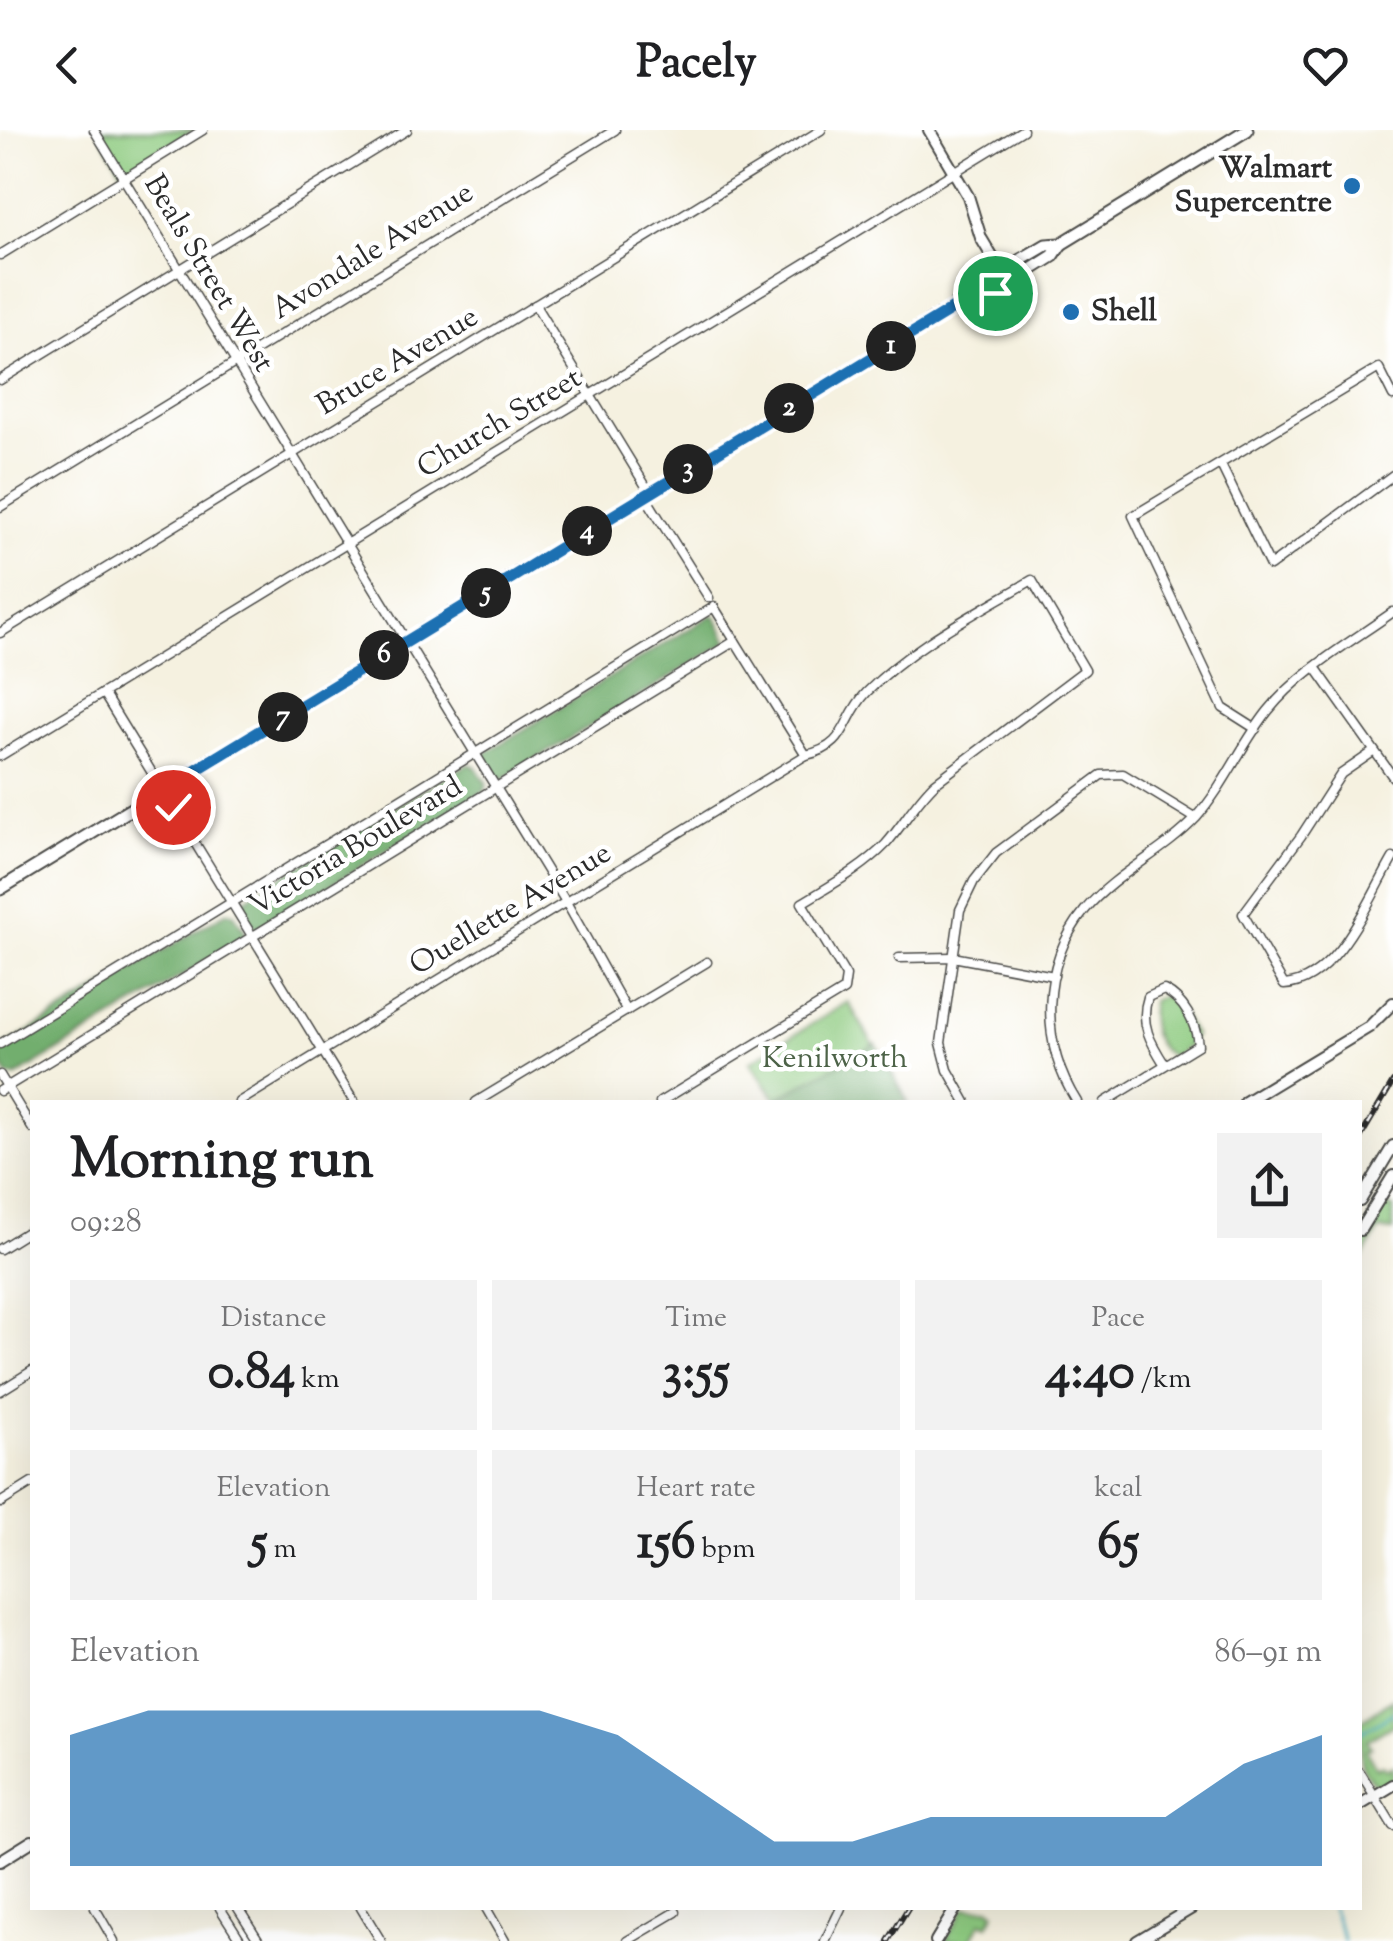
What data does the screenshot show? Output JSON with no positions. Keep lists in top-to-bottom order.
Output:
{
  "streets": {
    "street": [
      "Avondale Avenue",
      "Beals Street West",
      "Bruce Avenue",
      "Church Street",
      "Victoria Boulevard",
      "Ouellette Avenue"
    ]
  },
  "crossings": [
    ["Avondale Avenue", "Beals Street West"],
    ["Beals Street West", "Bruce Avenue"],
    ["Beals Street West", "Church Street"],
    ["Beals Street West", "Victoria Boulevard"],
    ["Beals Street West", "Ouellette Avenue"]
  ],
  "parks": ["Kenilworth"],
  "places": ["Walmart Supercentre", "Shell"],
  "page": {
    "header": "Pacely",
    "pins": [
      "1",
      "2",
      "3",
      "4",
      "5",
      "6",
      "7"
    ],
    "heading": ["Morning run", "09:28"],
    "stats": [
      ["Distance", "0.84 km"],
      ["Time", "3:55"],
      ["Pace", "4:40 /km"],
      ["Elevation", "5 m"],
      ["Heart rate", "156 bpm"],
      ["kcal", "65"]
    ],
    "chart": ["Elevation", "86–91 m"]
  }
}
